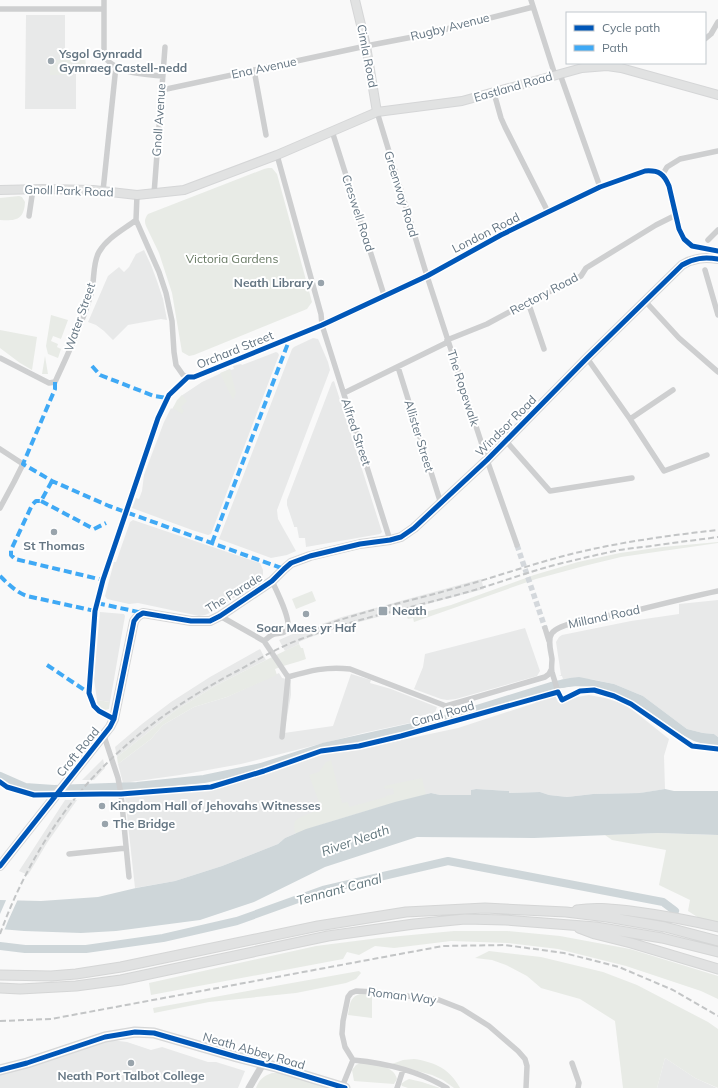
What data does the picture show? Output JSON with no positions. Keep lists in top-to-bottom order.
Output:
{
  "streets": {
    "main road": [
      "Cimla Road",
      "Eastland Road",
      "Gnoll Park Road",
      "Windsor Road",
      "The Parade",
      "Croft Road",
      "Neath Abbey Road"
    ],
    "street": [
      "Rugby Avenue",
      "Ena Avenue",
      "Gnoll Avenue",
      "Greenway Road",
      "Creswell Road",
      "London Road",
      "Rectory Road",
      "Water Street",
      "Orchard Street",
      "The Ropewalk",
      "Alfred Street",
      "Allister Street",
      "Milland Road",
      "Canal Road",
      "Roman Way"
    ]
  },
  "crossings": [
    ["Rugby Avenue", "Cimla Road"],
    ["Rugby Avenue", "Ena Avenue"],
    ["Cimla Road", "Ena Avenue"],
    ["Cimla Road", "Eastland Road"],
    ["Cimla Road", "Greenway Road"],
    ["Ena Avenue", "Gnoll Avenue"],
    ["Eastland Road", "Greenway Road"],
    ["Greenway Road", "London Road"],
    ["Greenway Road", "The Ropewalk"],
    ["Creswell Road", "London Road"],
    ["London Road", "Orchard Street"],
    ["London Road", "The Ropewalk"],
    ["London Road", "Alfred Street"],
    ["Rectory Road", "The Ropewalk"],
    ["Rectory Road", "Alfred Street"],
    ["Rectory Road", "Allister Street"],
    ["Orchard Street", "Alfred Street"],
    ["The Ropewalk", "Windsor Road"],
    ["Windsor Road", "Alfred Street"],
    ["Windsor Road", "Allister Street"],
    ["Windsor Road", "The Parade"],
    ["The Parade", "Croft Road"]
  ],
  "water": ["River Neath", "Tennant Canal"],
  "parks": ["Victoria Gardens"],
  "places": {
    "other": [
      "Ysgol Gynradd Gymraeg Castell-nedd",
      "Neath Library",
      "St Thomas",
      "Soar Maes yr Haf",
      "Kingdom Hall of Jehovahs Witnesses",
      "The Bridge",
      "Neath Port Talbot College"
    ],
    "transit": ["Neath"]
  },
  "legend": ["Cycle path", "Path"]
}
